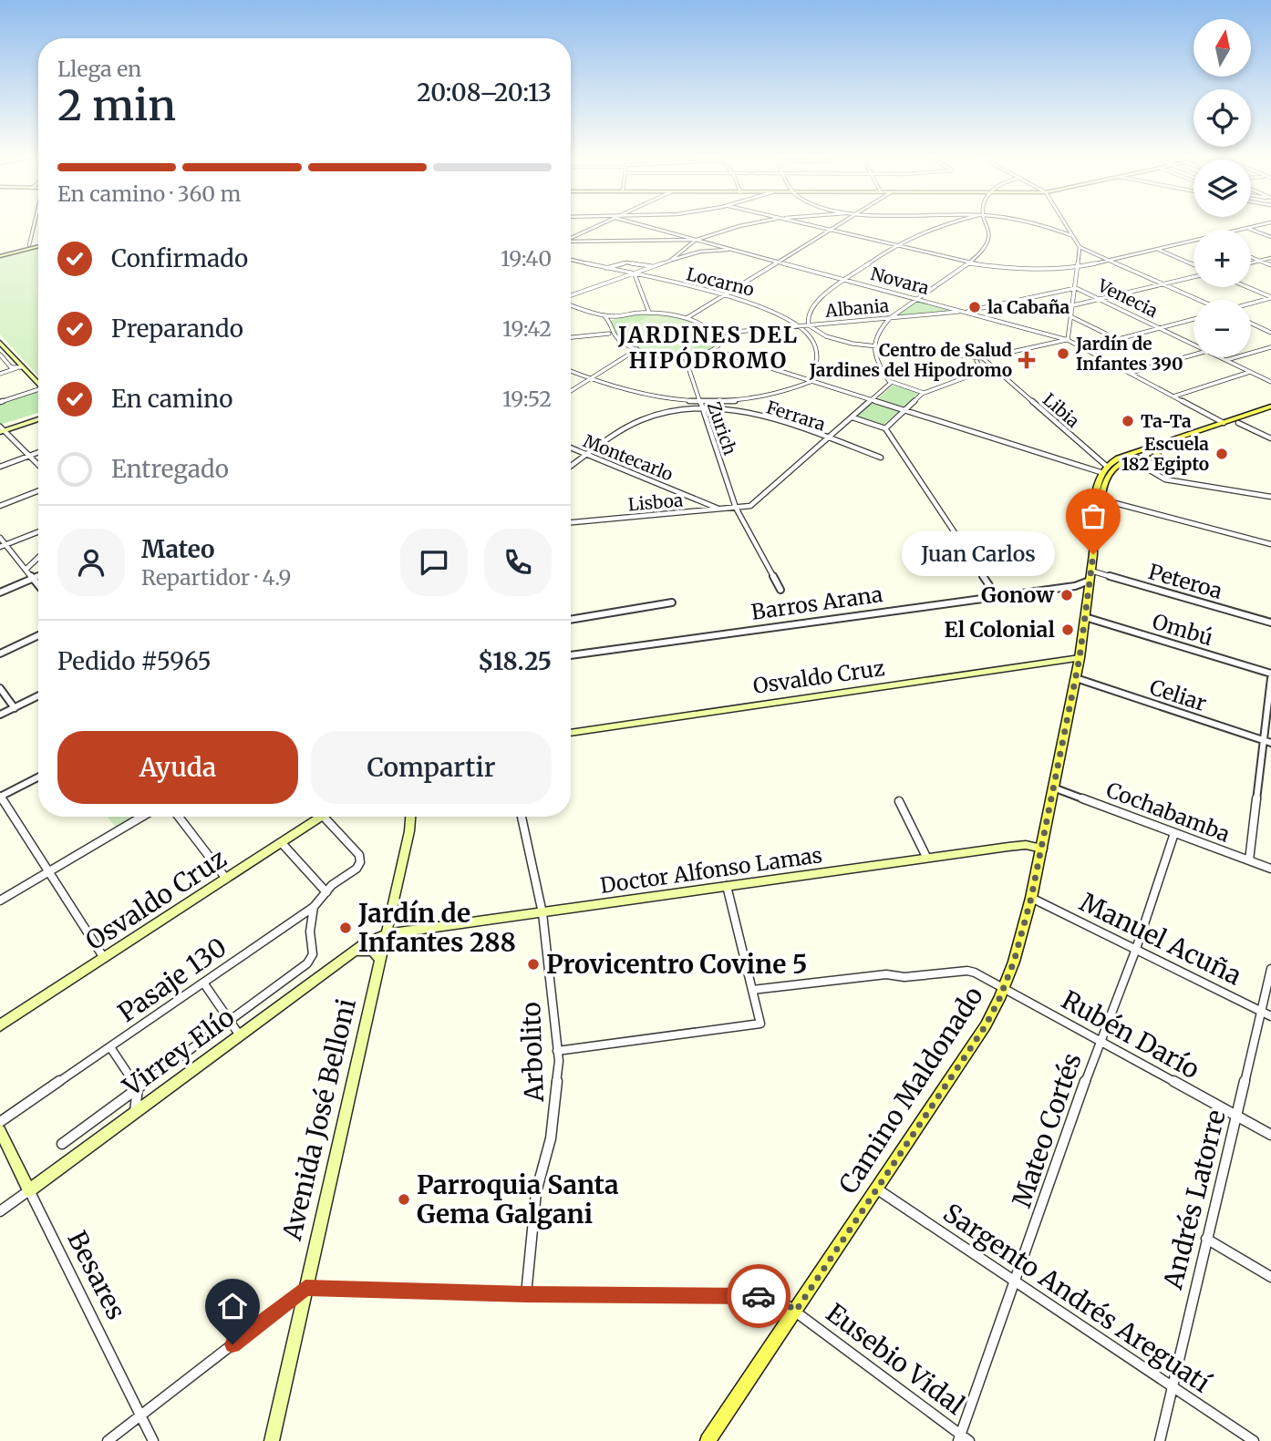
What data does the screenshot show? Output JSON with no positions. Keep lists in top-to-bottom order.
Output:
{
  "streets": {
    "main road": ["Camino Maldonado"],
    "street": [
      "Novara",
      "Locarno",
      "Venecia",
      "Albania",
      "Libia",
      "Ferrara",
      "Zurich",
      "Montecarlo",
      "Lisboa",
      "Peteroa",
      "Barros Arana",
      "Ombú",
      "Osvaldo Cruz",
      "Celiar",
      "Cochabamba",
      "Doctor Alfonso Lamas",
      "Manuel Acuña",
      "Pasaje 130",
      "Rubén Darío",
      "Virrey Elío",
      "Arbolito",
      "Avenida José Belloni",
      "Mateo Cortés",
      "Andrés Latorre",
      "Besares",
      "Sargento Andrés Areguatí",
      "Eusebio Vidal"
    ]
  },
  "crossings": [
    ["Novara", "Albania"],
    ["Novara", "Camino Maldonado"],
    ["Locarno", "Albania"],
    ["Venecia", "Albania"],
    ["Libia", "Camino Maldonado"],
    ["Ferrara", "Zurich"],
    ["Ferrara", "Lisboa"],
    ["Zurich", "Lisboa"],
    ["Montecarlo", "Lisboa"],
    ["Peteroa", "Camino Maldonado"],
    ["Barros Arana", "Camino Maldonado"],
    ["Ombú", "Camino Maldonado"],
    ["Osvaldo Cruz", "Camino Maldonado"],
    ["Celiar", "Camino Maldonado"],
    ["Cochabamba", "Camino Maldonado"],
    ["Cochabamba", "Mateo Cortés"],
    ["Doctor Alfonso Lamas", "Virrey Elío"],
    ["Doctor Alfonso Lamas", "Arbolito"],
    ["Doctor Alfonso Lamas", "Camino Maldonado"],
    ["Doctor Alfonso Lamas", "Avenida José Belloni"],
    ["Manuel Acuña", "Camino Maldonado"],
    ["Manuel Acuña", "Mateo Cortés"],
    ["Manuel Acuña", "Andrés Latorre"],
    ["Pasaje 130", "Virrey Elío"],
    ["Rubén Darío", "Camino Maldonado"],
    ["Rubén Darío", "Mateo Cortés"],
    ["Rubén Darío", "Andrés Latorre"],
    ["Virrey Elío", "Avenida José Belloni"],
    ["Virrey Elío", "Besares"],
    ["Arbolito", "Eusebio Vidal"],
    ["Camino Maldonado", "Sargento Andrés Areguatí"],
    ["Camino Maldonado", "Eusebio Vidal"],
    ["Avenida José Belloni", "Eusebio Vidal"],
    ["Mateo Cortés", "Sargento Andrés Areguatí"],
    ["Mateo Cortés", "Eusebio Vidal"],
    ["Andrés Latorre", "Sargento Andrés Areguatí"]
  ],
  "districts": ["JARDINES DEL HIPÓDROMO"],
  "places": {
    "other": [
      "la Cabaña",
      "Jardín de Infantes 390",
      "Ta-Ta",
      "Escuela 182 Egipto",
      "Juan Carlos",
      "Gonow",
      "El Colonial",
      "Jardín de Infantes 288",
      "Provicentro Covine 5",
      "Parroquia Santa Gema Galgani"
    ],
    "health": ["Centro de Salud Jardines del Hipodromo"]
  },
  "north": "top",
  "page": {
    "map_buttons": ["+", "−"],
    "heading": ["2 min", "Llega en", "20:08–20:13"],
    "panel": [
      "Mateo",
      "Repartidor · 4.9",
      "Pedido #5965",
      "$18.25"
    ],
    "bar": "En camino · 360 m",
    "list": [
      ["Confirmado", "19:40"],
      ["Preparando", "19:42"],
      ["En camino", "19:52"],
      "Entregado"
    ],
    "bubble": "Juan Carlos",
    "buttons": ["Ayuda", "Compartir"]
  }
}
